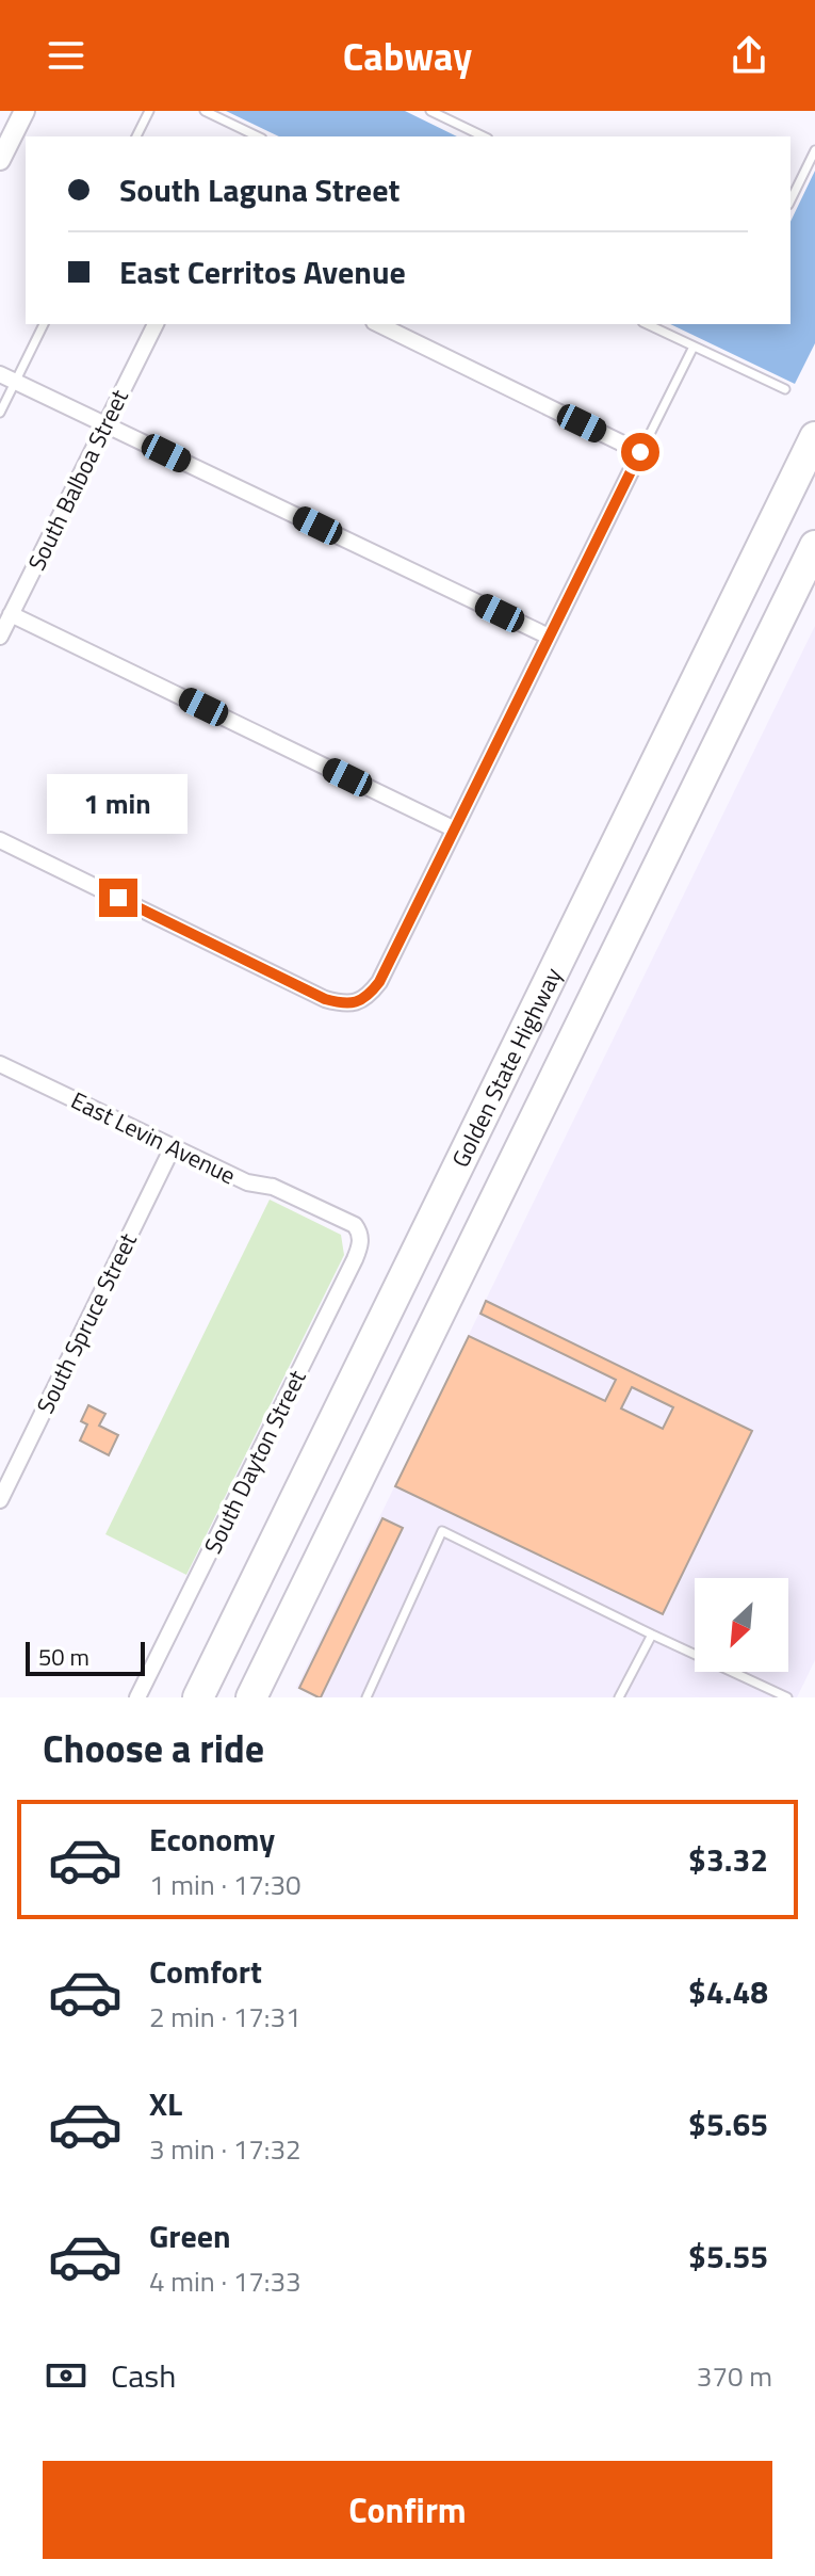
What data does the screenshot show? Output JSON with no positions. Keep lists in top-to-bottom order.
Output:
{
  "streets": {
    "highway": ["Golden State Highway"],
    "street": [
      "South Balboa Street",
      "East Levin Avenue",
      "South Spruce Street",
      "South Dayton Street"
    ]
  },
  "crossings": [
    ["East Levin Avenue", "South Spruce Street"],
    ["East Levin Avenue", "South Dayton Street"]
  ],
  "scale_bar": "50 m",
  "north": "bottom left",
  "page": {
    "header": "Cabway",
    "banner": ["South Laguna Street", "East Cerritos Avenue"],
    "bubble": "1 min",
    "scale": "50 m",
    "heading": "Choose a ride",
    "list": [
      {
        "name": "Economy",
        "note": "1 min · 17:30",
        "value": "$3.32"
      },
      {
        "name": "Comfort",
        "note": "2 min · 17:31",
        "value": "$4.48"
      },
      {
        "name": "XL",
        "note": "3 min · 17:32",
        "value": "$5.65"
      },
      {
        "name": "Green",
        "note": "4 min · 17:33",
        "value": "$5.55"
      }
    ],
    "pay": ["Cash", "370 m"],
    "buttons": "Confirm"
  }
}
